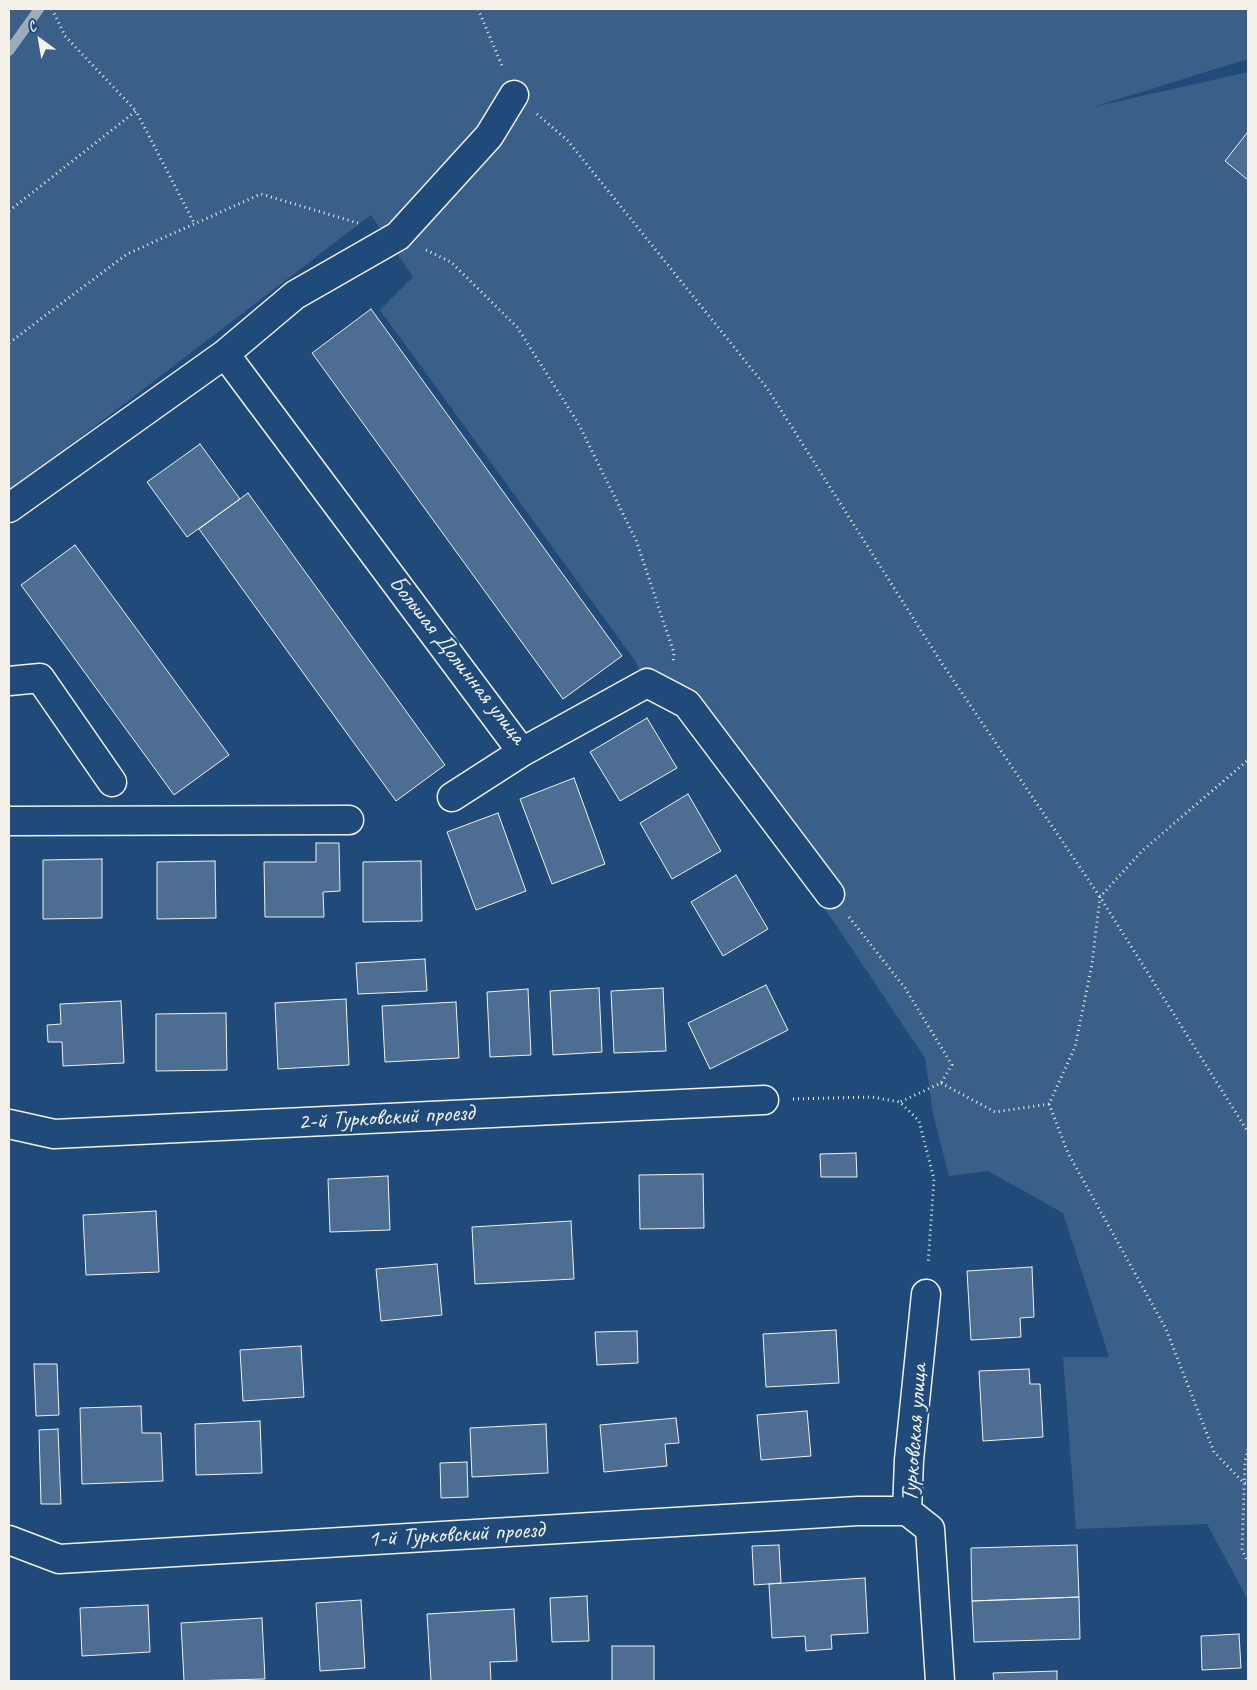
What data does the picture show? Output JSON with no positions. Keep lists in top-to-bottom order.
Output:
{
  "streets": {
    "street": [
      "Большая Долинная улица",
      "2-й Турковский проезд",
      "Турковская улица",
      "1-й Турковский проезд"
    ]
  },
  "crossings": [
    ["Турковская улица", "1-й Турковский проезд"]
  ],
  "north": "top left"
}
